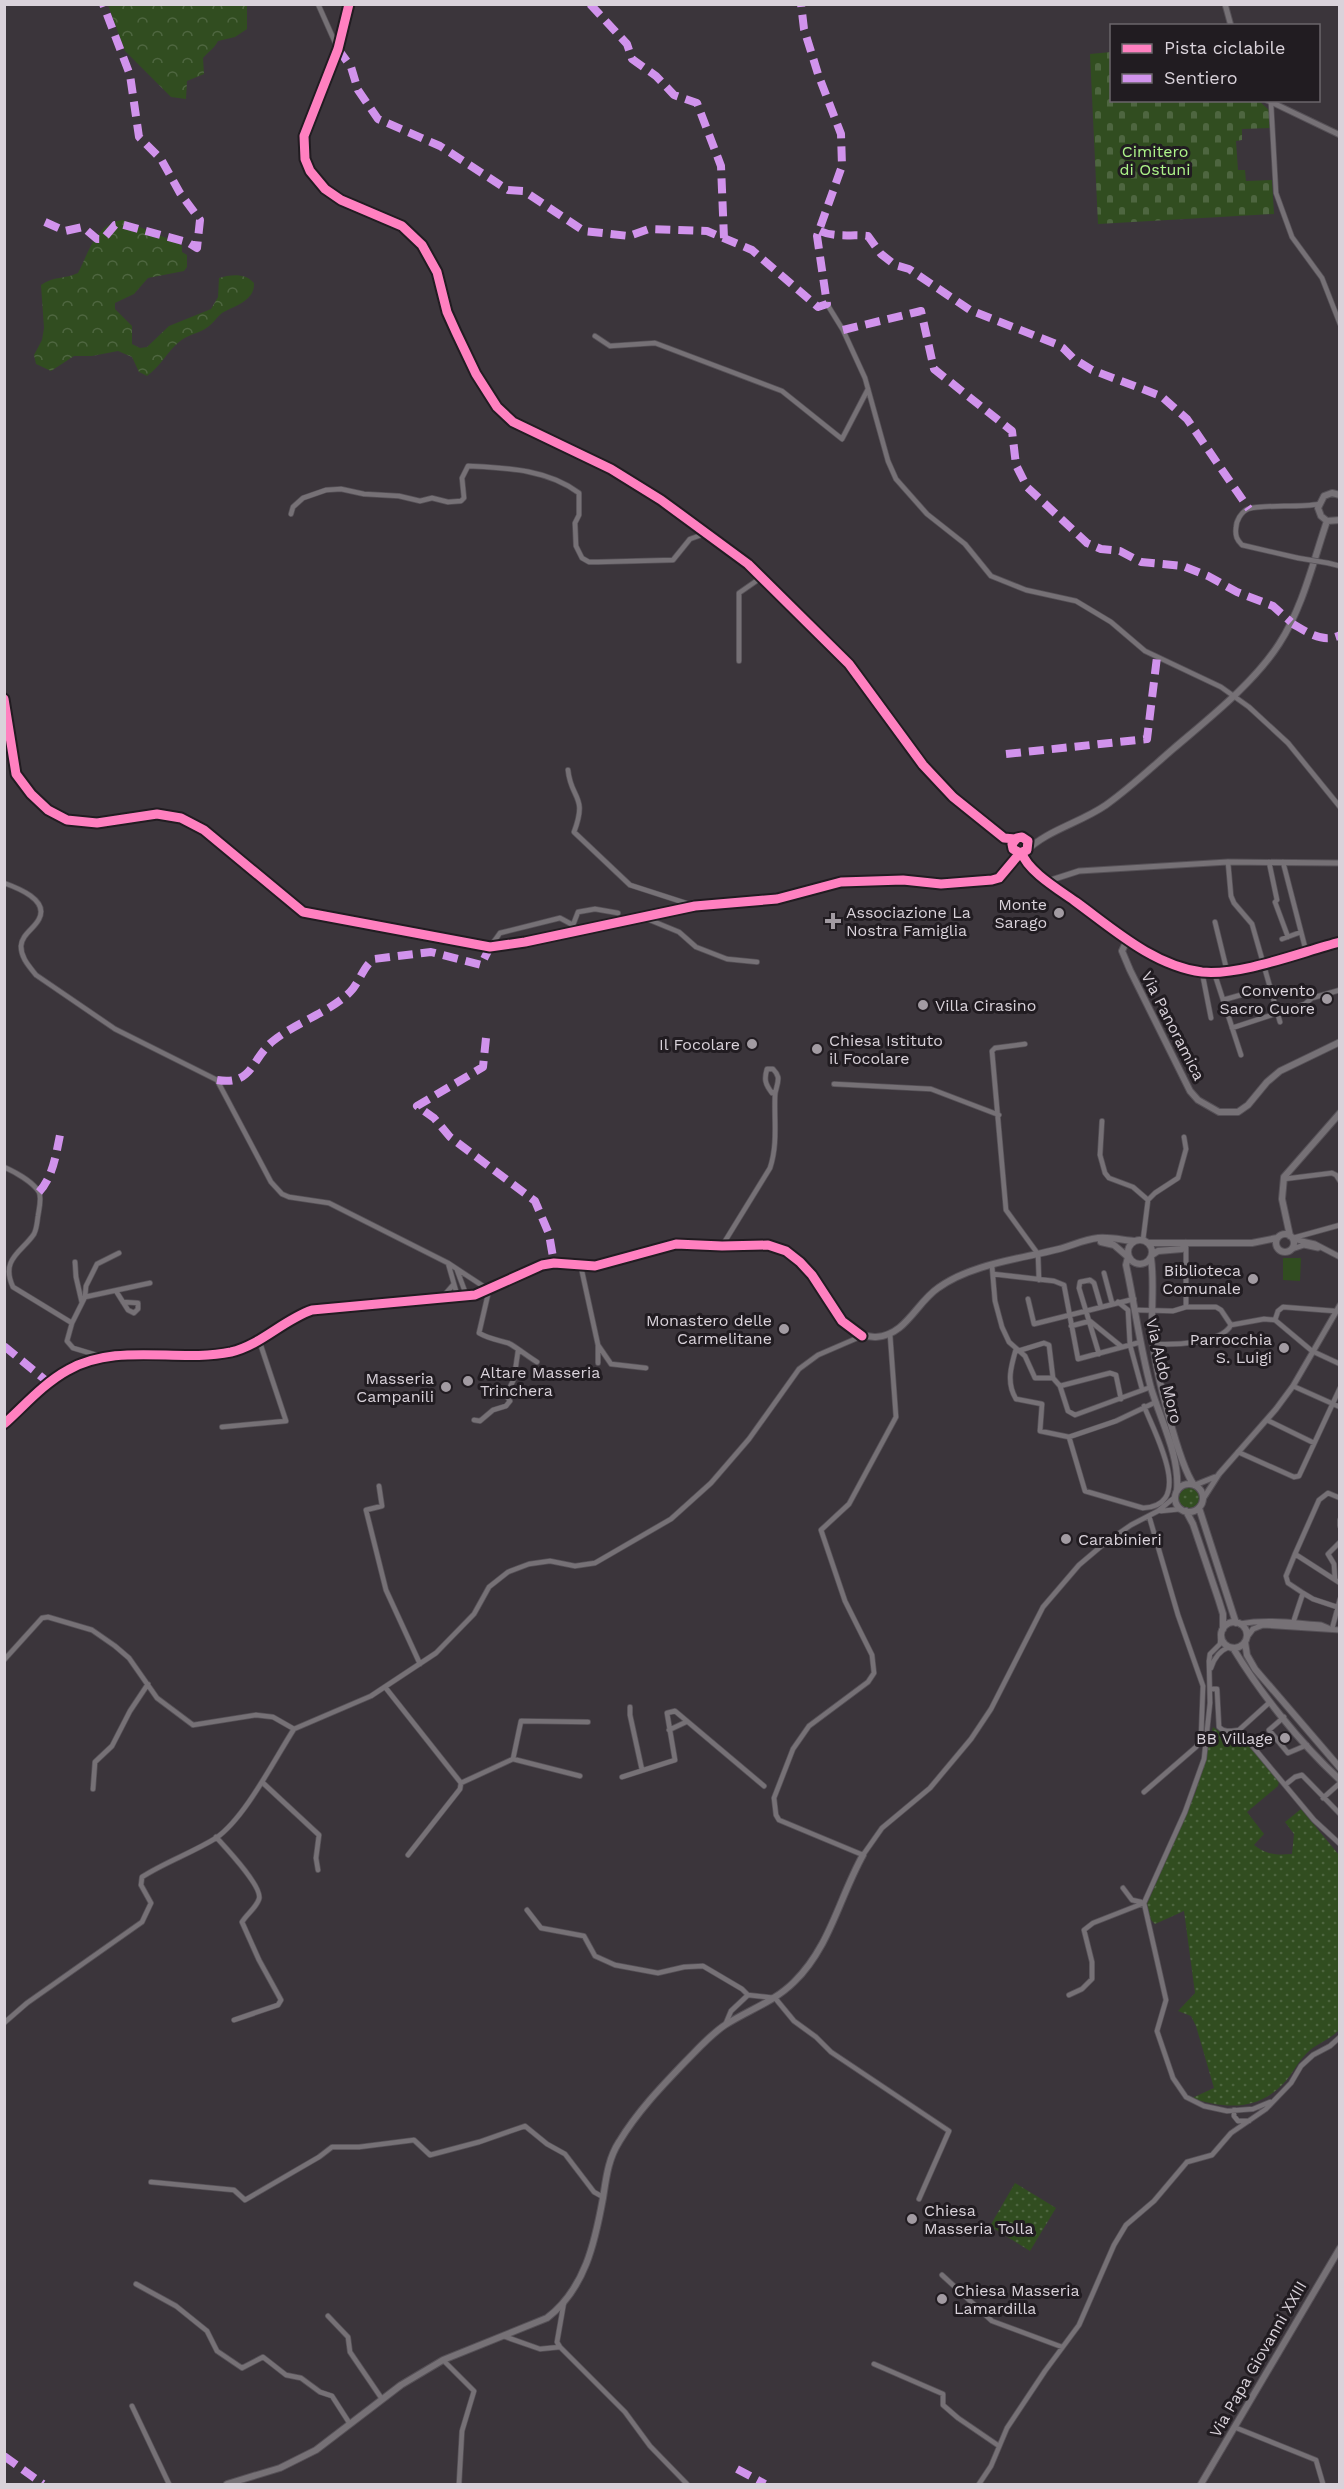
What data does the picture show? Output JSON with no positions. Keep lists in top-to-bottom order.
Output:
{
  "streets": {
    "main road": ["Via Panoramica", "Via Aldo Moro", "Via Papa Giovanni XXIII"]
  },
  "parks": ["Cimitero di Ostuni"],
  "places": {
    "other": [
      "Monte Sarago",
      "Convento Sacro Cuore",
      "Villa Cirasino",
      "Il Focolare",
      "Chiesa Istituto il Focolare",
      "Biblioteca Comunale",
      "Monastero delle Carmelitane",
      "Parrocchia S. Luigi",
      "Altare Masseria Trinchera",
      "Masseria Campanili",
      "Carabinieri",
      "BB Village",
      "Chiesa Masseria Tolla",
      "Chiesa Masseria Lamardilla"
    ],
    "health": ["Associazione La Nostra Famiglia"]
  },
  "legend": ["Pista ciclabile", "Sentiero"]
}
